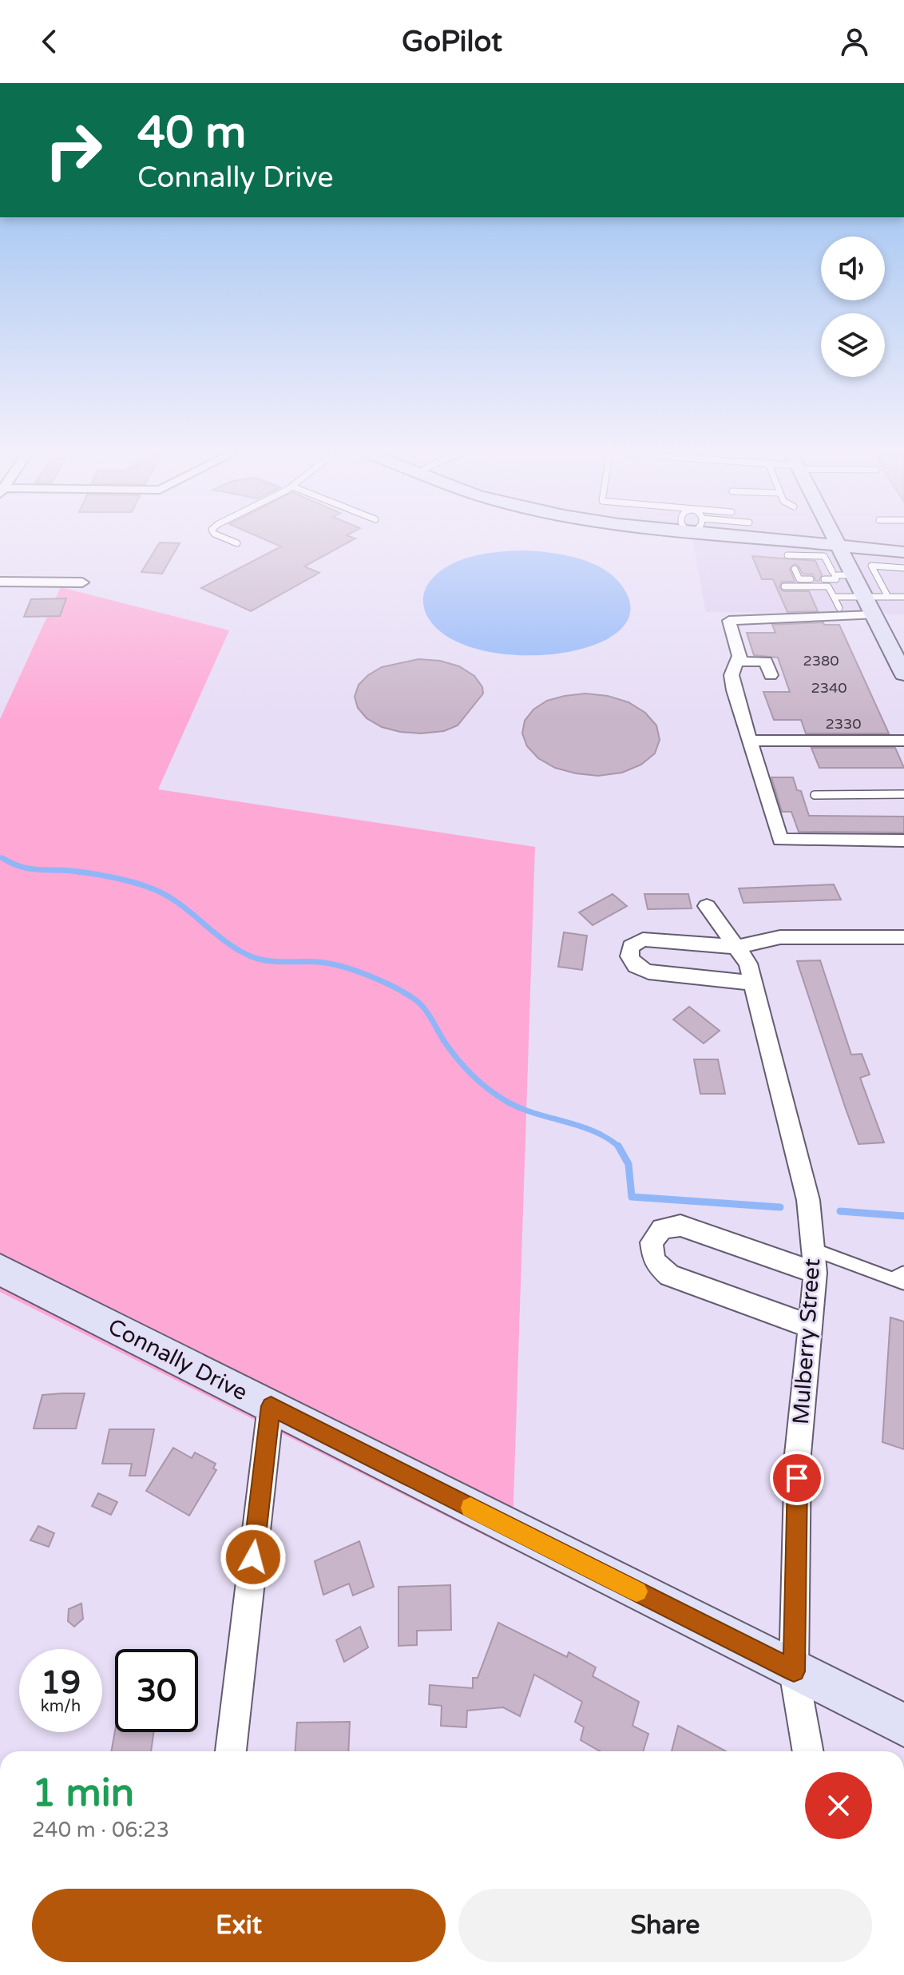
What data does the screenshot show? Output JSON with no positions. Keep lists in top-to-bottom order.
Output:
{
  "streets": {
    "street": ["Mulberry Street", "Connally Drive"]
  },
  "crossings": [
    ["Mulberry Street", "Connally Drive"]
  ],
  "house_numbers": ["2380", "2340", "2330"],
  "page": {
    "header": "GoPilot",
    "turn": ["40 m", "Connally Drive"],
    "speed": "19 km/h",
    "limit": "30",
    "heading": ["1 min", "240 m · 06:23"],
    "buttons": ["Exit", "Share"]
  }
}
